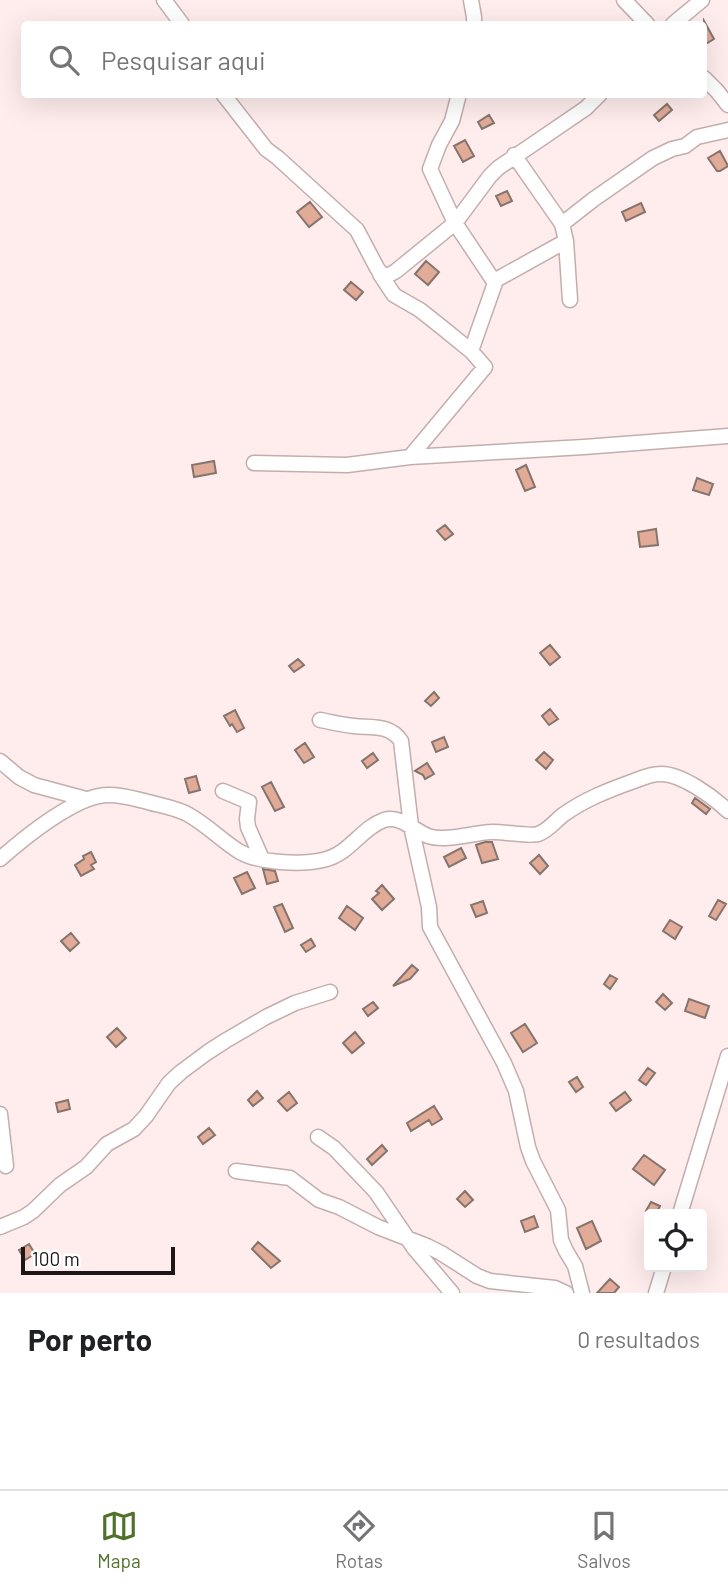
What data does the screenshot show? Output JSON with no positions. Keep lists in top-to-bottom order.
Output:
{
  "scale_bar": "100 m",
  "page": {
    "search": "Pesquisar aqui",
    "scale": "100 m",
    "heading": ["Por perto", "0 resultados"],
    "nav": ["Mapa", "Rotas", "Salvos"]
  }
}
